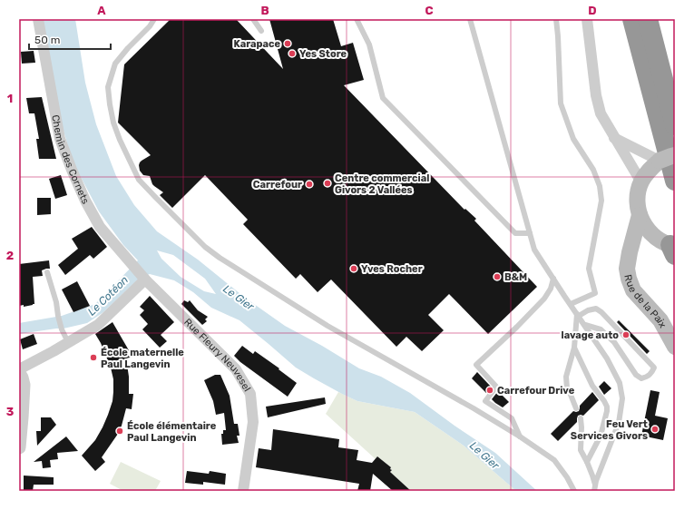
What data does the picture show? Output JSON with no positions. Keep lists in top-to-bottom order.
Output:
{
  "streets": {
    "main road": ["Rue de la Paix"],
    "street": ["Chemin des Cornets", "Rue Fleury Neuvesel"]
  },
  "crossings": [
    ["Chemin des Cornets", "Rue Fleury Neuvesel"]
  ],
  "water": ["Le Cotéon", "Le Gier"],
  "places": [
    "Karapace",
    "Yes Store",
    "Centre commercial Givors 2 Vallées",
    "Carrefour",
    "Yves Rocher",
    "B&M",
    "lavage auto",
    "École maternelle Paul Langevin",
    "Carrefour Drive",
    "Feu Vert Services Givors",
    "École élémentaire Paul Langevin"
  ],
  "scale_bar": "50 m",
  "grid": {
    "columns": [
      "A",
      "B",
      "C",
      "D"
    ],
    "rows": ["1", "2", "3"]
  }
}
